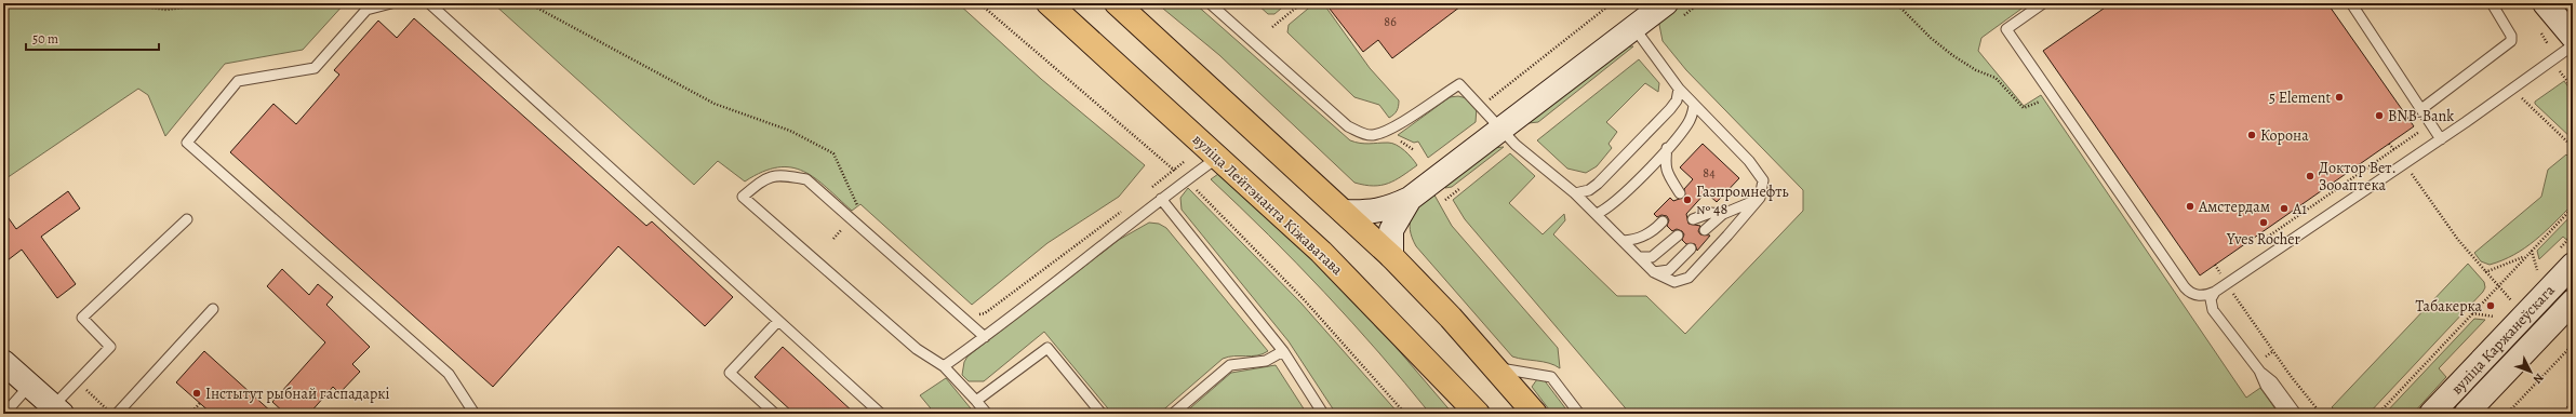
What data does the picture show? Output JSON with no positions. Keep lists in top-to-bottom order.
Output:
{
  "streets": {
    "main road": ["вуліца Лейтэнанта Кіжаватава"],
    "street": ["вуліца Каржанеўскага"]
  },
  "places": [
    "5 Element",
    "BNB-Bank",
    "Корона",
    "Доктор Вет. Зооаптека",
    "Газпромнефть № 48",
    "Амстердам",
    "A1",
    "Yves Rocher",
    "Табакерка",
    "Інстытут рыбнай гаспадаркі"
  ],
  "house_numbers": ["86", "84"],
  "scale_bar": "50 m",
  "north": "bottom right"
}
